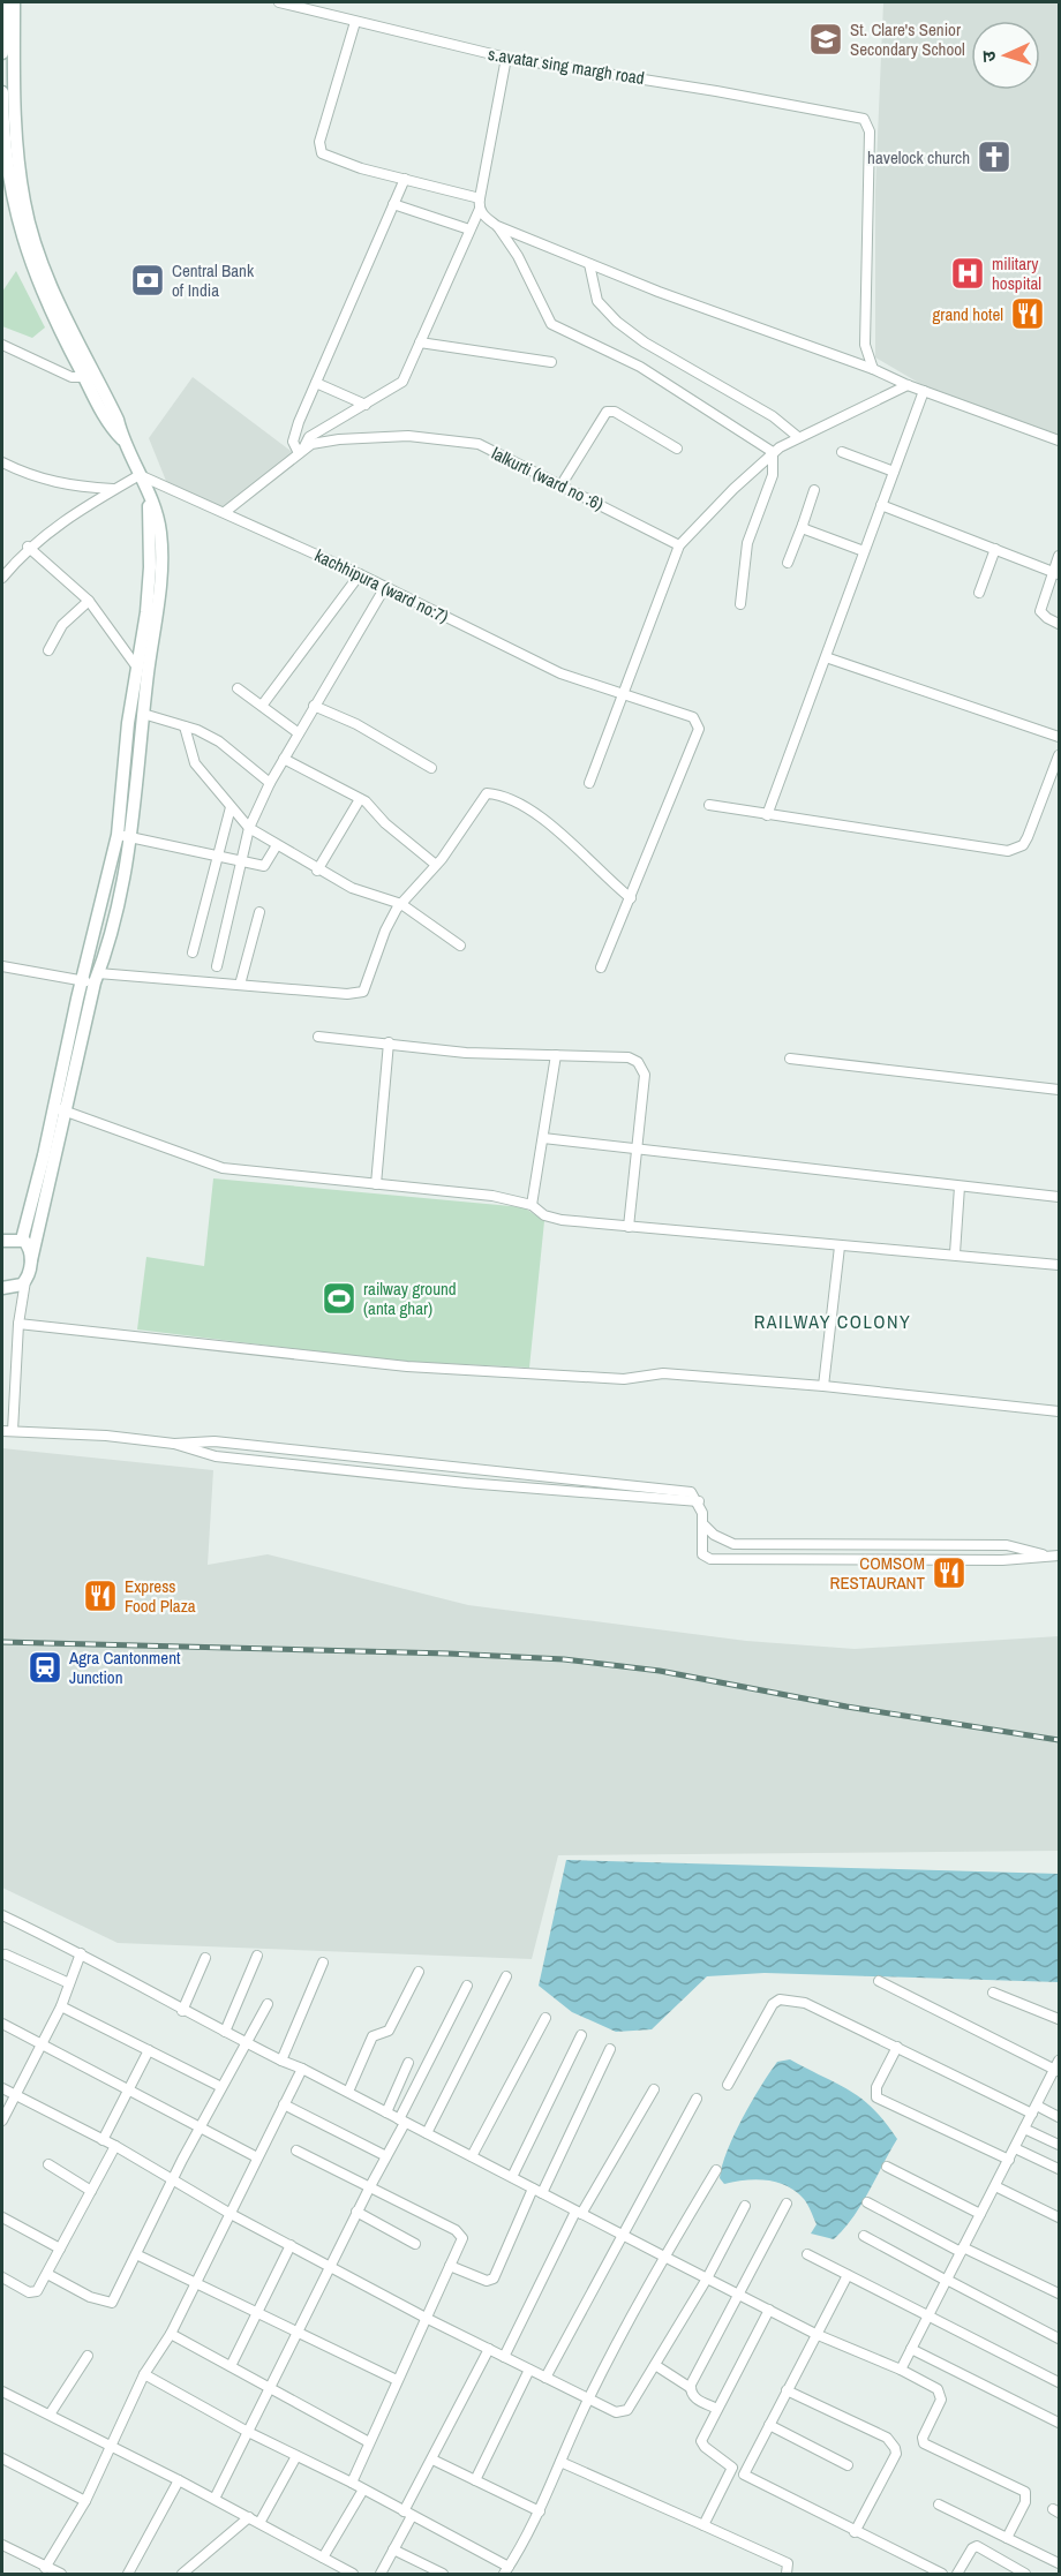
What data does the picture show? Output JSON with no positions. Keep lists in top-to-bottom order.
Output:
{
  "streets": {
    "street": ["s.avatar sing margh road", "lalkurti (ward no :6)", "kachhipura (ward no:7)"]
  },
  "districts": ["RAILWAY COLONY"],
  "places": {
    "school or university": ["St. Clare's Senior Secondary School"],
    "church": ["havelock church"],
    "hospital": ["military hospital"],
    "bank": ["Central Bank of India"],
    "restaurant": ["grand hotel", "COMSOM RESTAURANT", "Express Food Plaza"],
    "sports": ["railway ground (anta ghar)"],
    "station": ["Agra Cantonment Junction"]
  },
  "north": "left"
}
